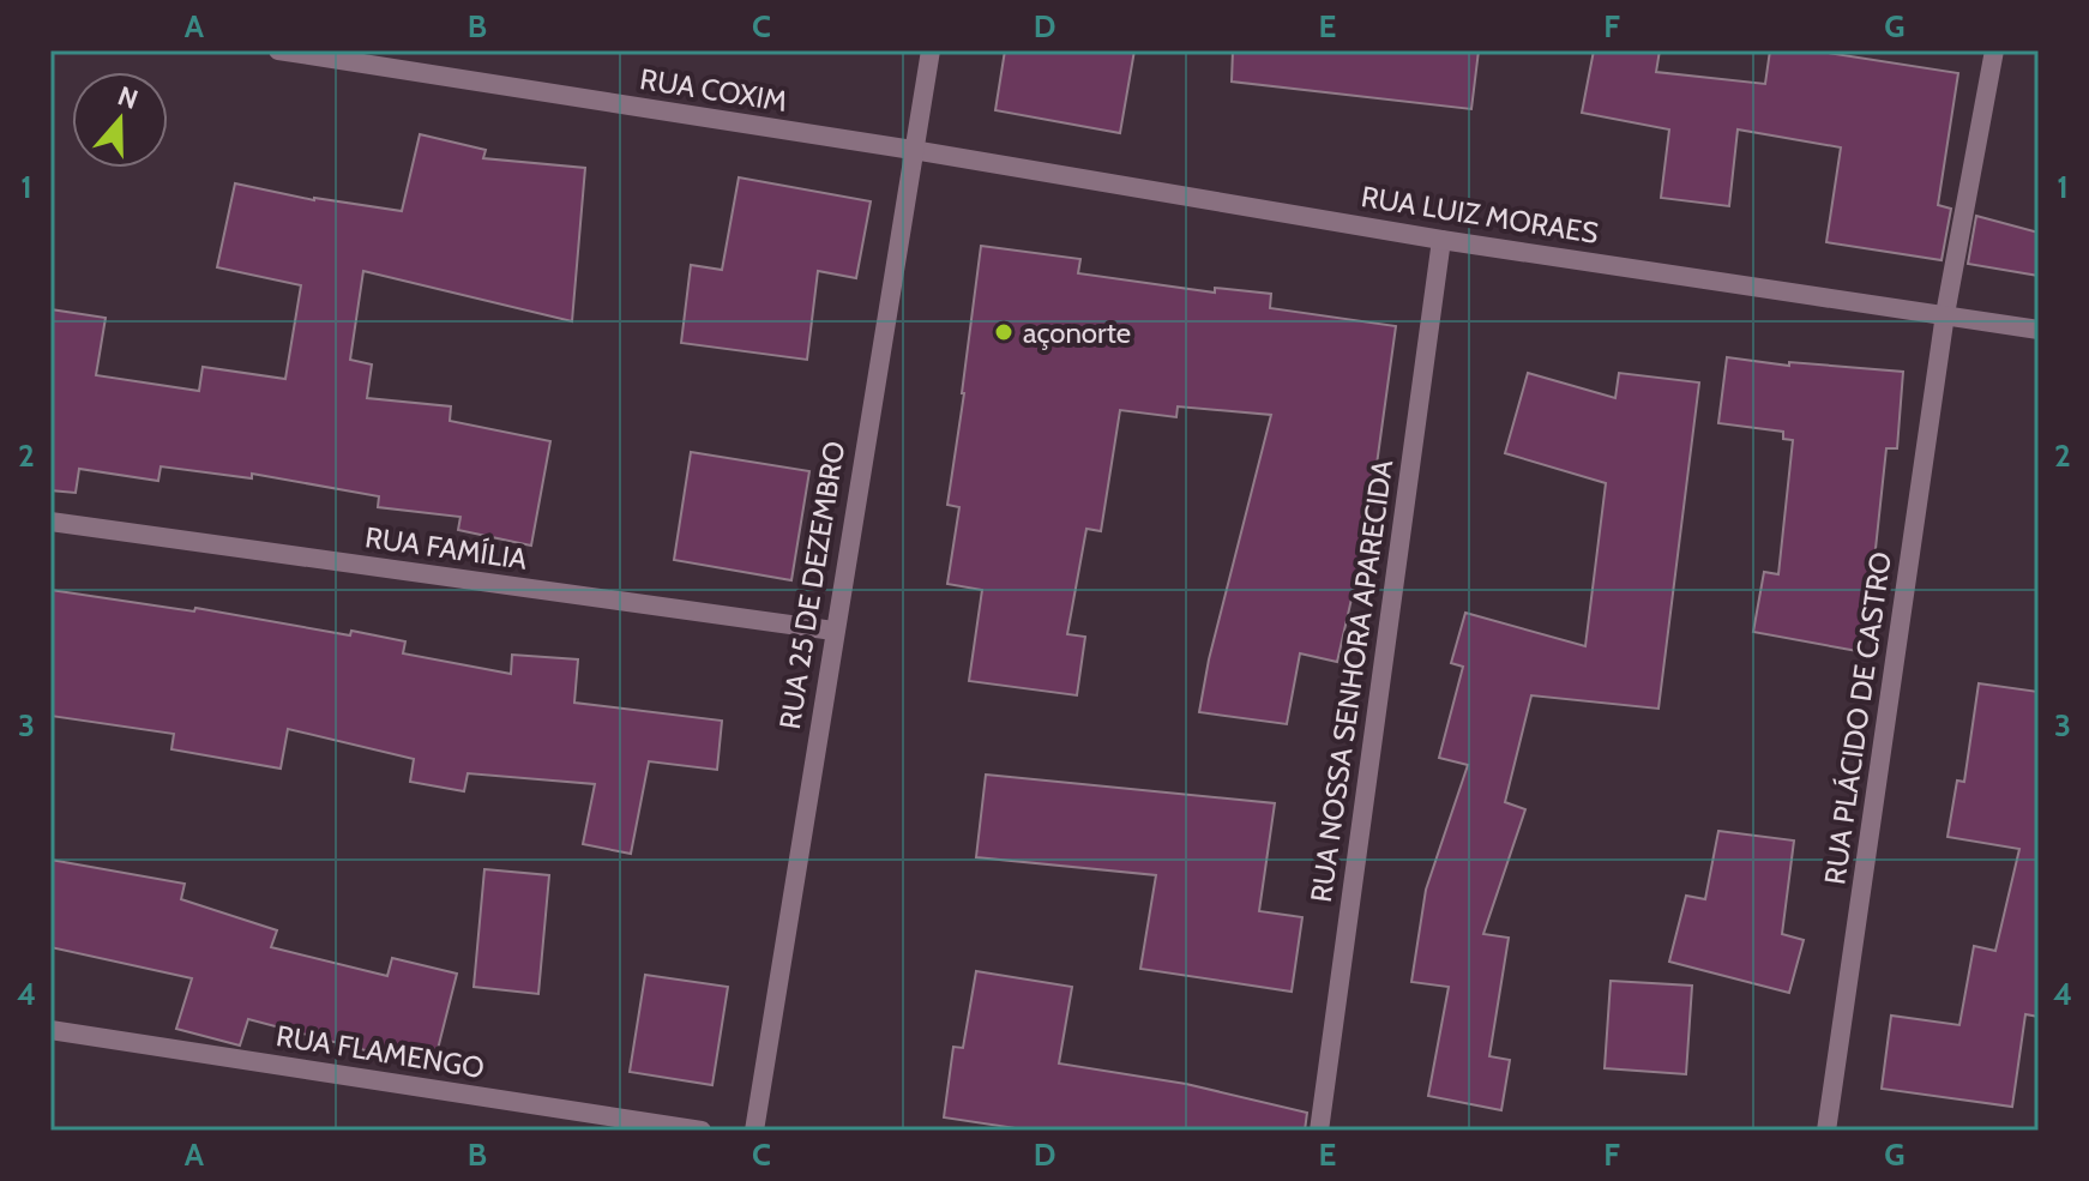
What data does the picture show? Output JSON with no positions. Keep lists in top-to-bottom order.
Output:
{
  "streets": {
    "street": [
      "RUA COXIM",
      "RUA LUIZ MORAES",
      "RUA FAMÍLIA",
      "RUA 25 DE DEZEMBRO",
      "RUA NOSSA SENHORA APARECIDA",
      "RUA PLÁCIDO DE CASTRO",
      "RUA FLAMENGO"
    ]
  },
  "crossings": [
    ["RUA COXIM", "RUA LUIZ MORAES"],
    ["RUA COXIM", "RUA 25 DE DEZEMBRO"],
    ["RUA LUIZ MORAES", "RUA 25 DE DEZEMBRO"],
    ["RUA LUIZ MORAES", "RUA NOSSA SENHORA APARECIDA"],
    ["RUA LUIZ MORAES", "RUA PLÁCIDO DE CASTRO"],
    ["RUA FAMÍLIA", "RUA 25 DE DEZEMBRO"]
  ],
  "places": ["açonorte"],
  "north": "top",
  "grid": {
    "columns": [
      "A",
      "B",
      "C",
      "D",
      "E",
      "F",
      "G"
    ],
    "rows": [
      "1",
      "2",
      "3",
      "4"
    ]
  }
}
